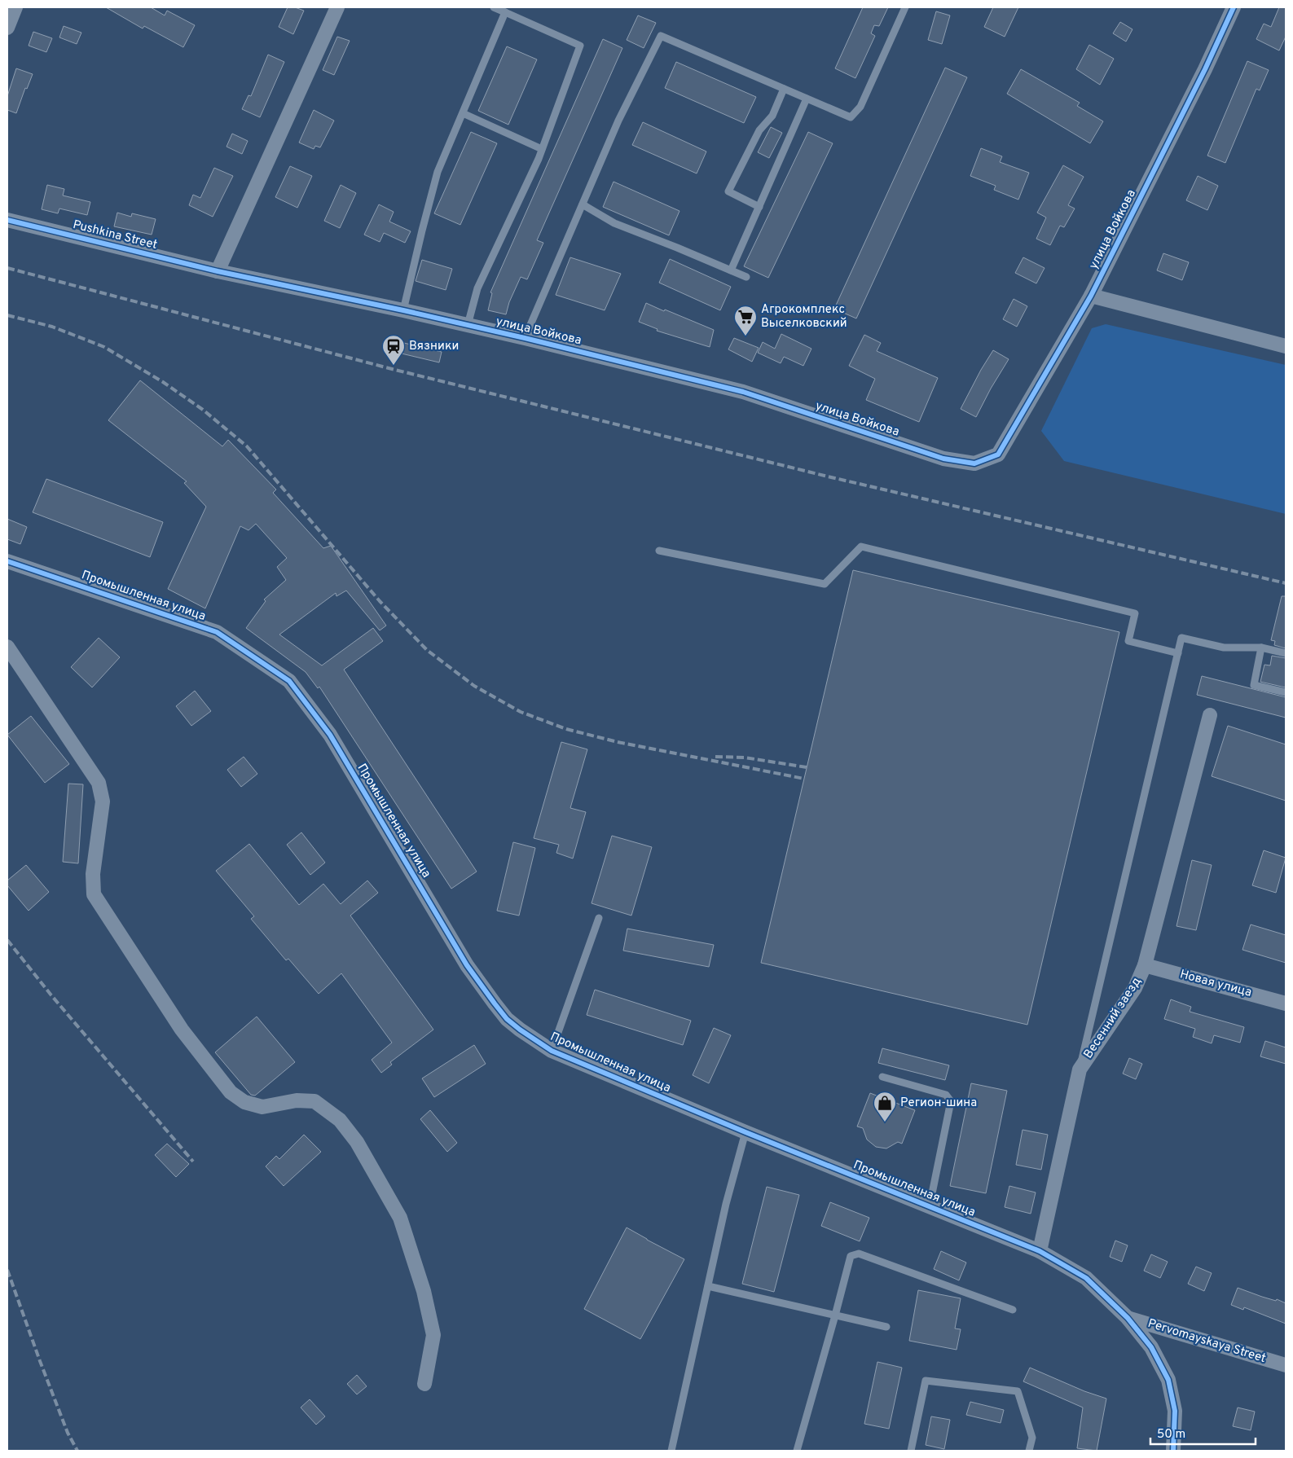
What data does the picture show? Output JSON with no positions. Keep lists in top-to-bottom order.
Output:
{
  "streets": {
    "street": [
      "улица Войкова",
      "Pushkina Street",
      "Промышленная улица",
      "Новая улица",
      "Весенний заезд",
      "Pervomayskaya Street"
    ]
  },
  "crossings": [
    ["улица Войкова", "Pushkina Street"],
    ["Промышленная улица", "Весенний заезд"],
    ["Промышленная улица", "Pervomayskaya Street"],
    ["Новая улица", "Весенний заезд"]
  ],
  "places": {
    "supermarket": ["Агрокомплекс Выселковский"],
    "station": ["Вязники"],
    "shop": ["Регион-шина"]
  },
  "scale_bar": "50 m"
}
